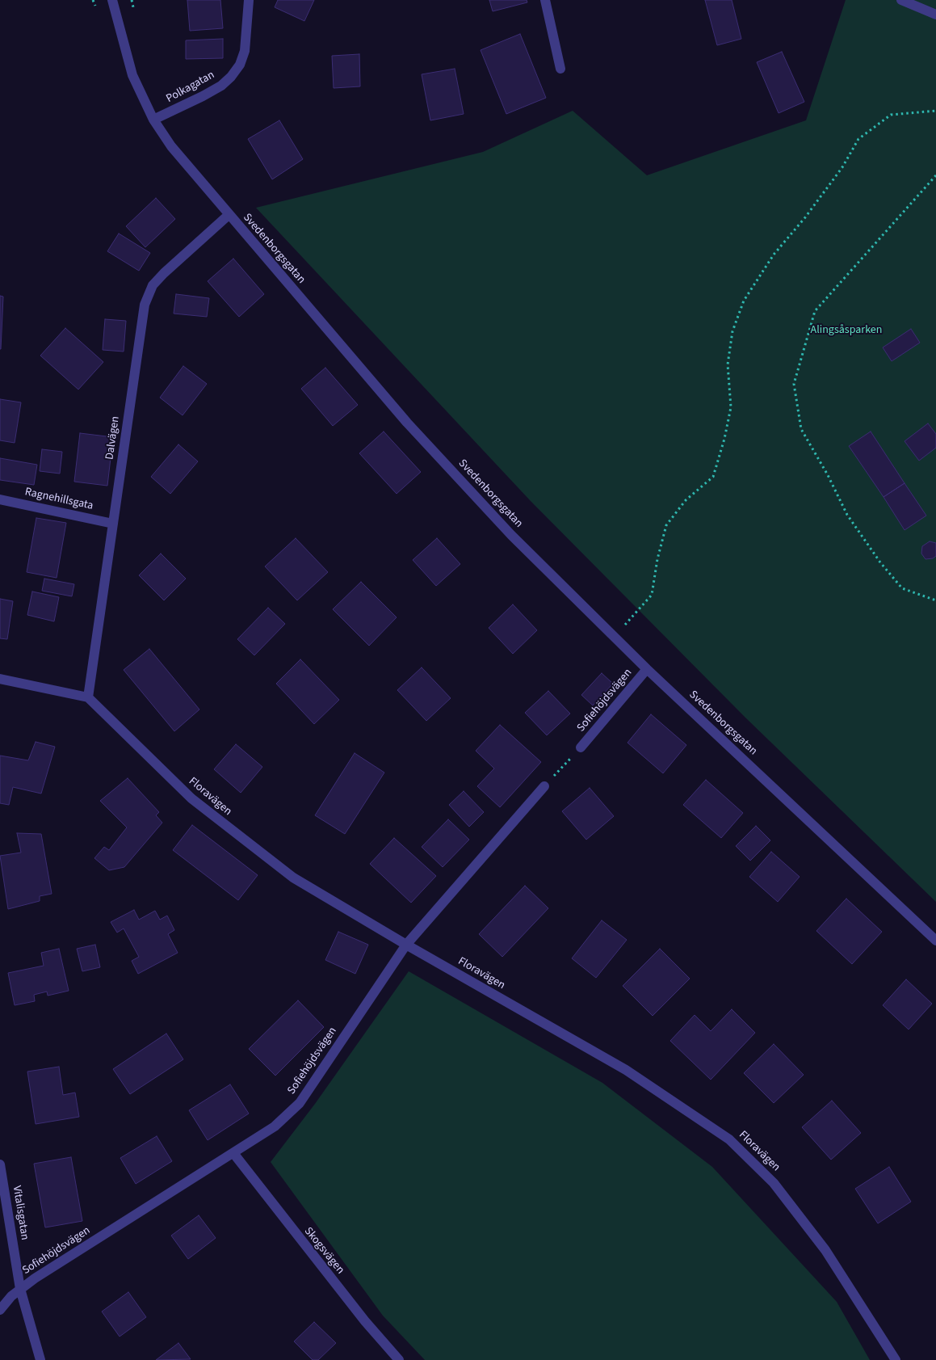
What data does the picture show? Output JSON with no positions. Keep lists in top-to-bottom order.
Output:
{
  "streets": {
    "street": [
      "Polkagatan",
      "Svedenborgsgatan",
      "Dalvägen",
      "Ragnehillsgata",
      "Sofiehöjdsvägen",
      "Floravägen",
      "Vitalisgatan",
      "Skogsvägen"
    ]
  },
  "crossings": [
    ["Polkagatan", "Svedenborgsgatan"],
    ["Svedenborgsgatan", "Dalvägen"],
    ["Svedenborgsgatan", "Sofiehöjdsvägen"],
    ["Dalvägen", "Ragnehillsgata"],
    ["Dalvägen", "Floravägen"],
    ["Sofiehöjdsvägen", "Floravägen"],
    ["Sofiehöjdsvägen", "Vitalisgatan"],
    ["Sofiehöjdsvägen", "Skogsvägen"]
  ],
  "parks": ["Alingsåsparken"]
}
